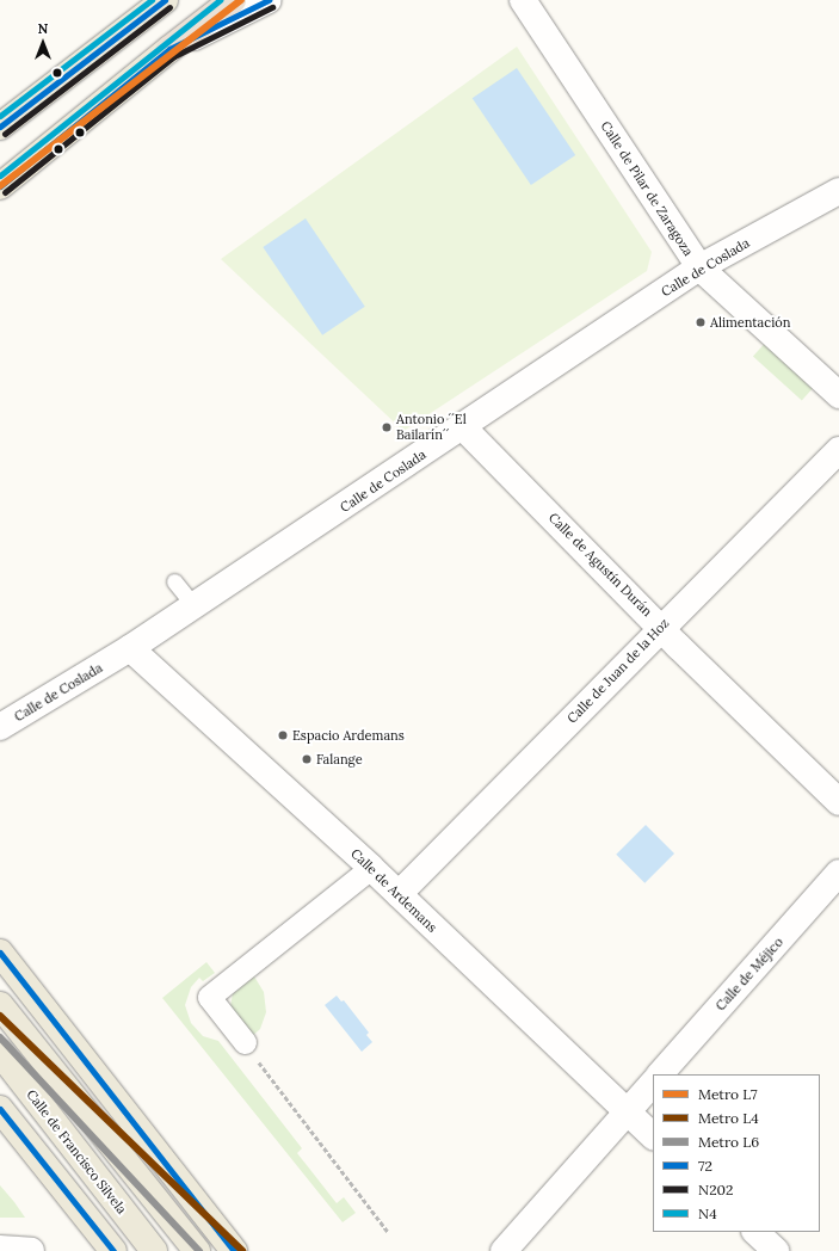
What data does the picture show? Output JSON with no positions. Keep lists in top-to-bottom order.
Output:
{
  "streets": {
    "main road": ["Calle de Francisco Silvela"],
    "street": [
      "Calle de Pilar de Zaragoza",
      "Calle de Coslada",
      "Calle de Agustín Durán",
      "Calle de Juan de la Hoz",
      "Calle de Ardemans",
      "Calle de Méjico"
    ]
  },
  "crossings": [
    ["Calle de Pilar de Zaragoza", "Calle de Coslada"],
    ["Calle de Coslada", "Calle de Agustín Durán"],
    ["Calle de Coslada", "Calle de Ardemans"],
    ["Calle de Agustín Durán", "Calle de Juan de la Hoz"],
    ["Calle de Juan de la Hoz", "Calle de Ardemans"]
  ],
  "places": [
    "Alimentación",
    "Antonio ´´El Bailarín´´",
    "Espacio Ardemans",
    "Falange"
  ],
  "lines": [
    "metro line L7",
    "transit line 72",
    "transit line N4",
    "transit line N202",
    "metro line L4",
    "metro line L6"
  ],
  "legend": [
    "Metro L7",
    "Metro L4",
    "Metro L6",
    "72",
    "N202",
    "N4"
  ],
  "north": "top"
}
